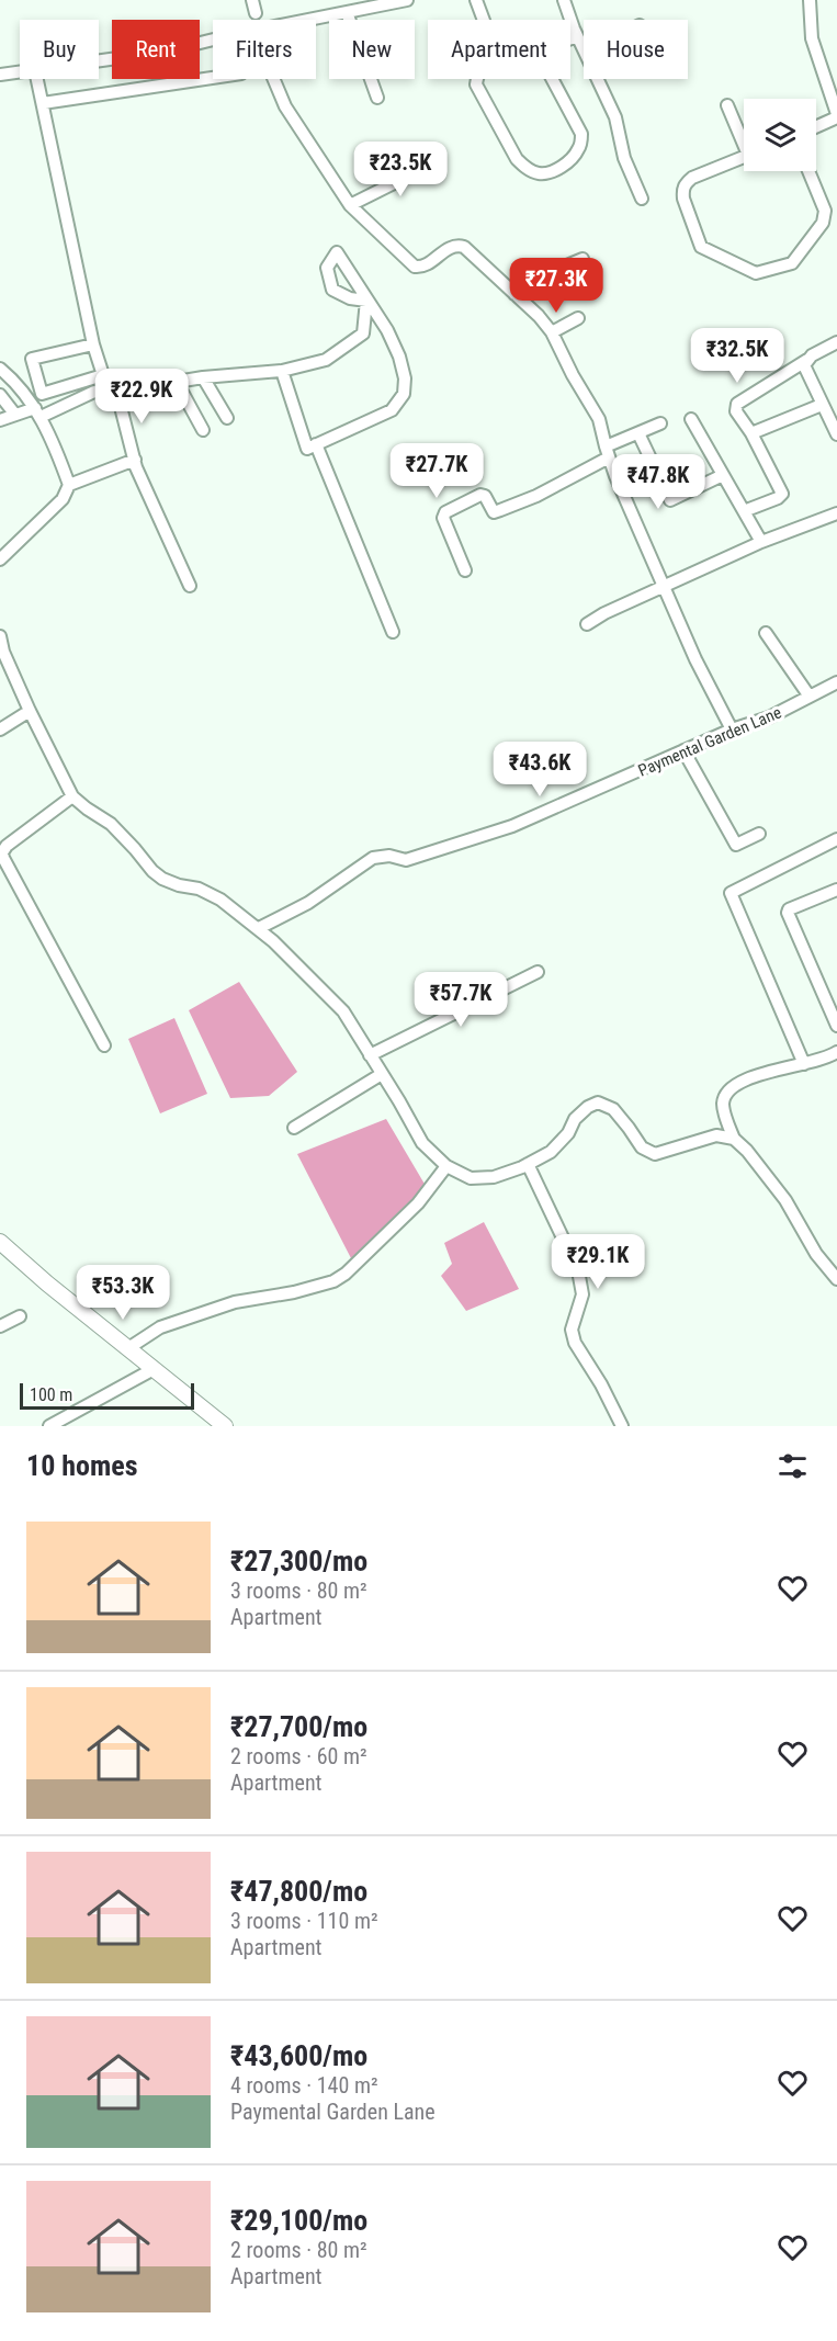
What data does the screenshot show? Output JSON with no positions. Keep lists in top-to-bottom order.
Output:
{
  "streets": {
    "street": ["Paymental Garden Lane"]
  },
  "scale_bar": "100 m",
  "page": {
    "chip": [
      "Buy",
      "Rent",
      "Filters",
      "New",
      "Apartment",
      "House"
    ],
    "price": [
      "₹23.5K",
      "₹27.3K",
      "₹32.5K",
      "₹22.9K",
      "₹27.7K",
      "₹47.8K",
      "₹43.6K",
      "₹57.7K",
      "₹29.1K",
      "₹53.3K"
    ],
    "scale": "100 m",
    "heading": "10 homes",
    "list": [
      {
        "name": "₹27,300/mo",
        "note": "3 rooms · 80 m² · Apartment"
      },
      {
        "name": "₹27,700/mo",
        "note": "2 rooms · 60 m² · Apartment"
      },
      {
        "name": "₹47,800/mo",
        "note": "3 rooms · 110 m² · Apartment"
      },
      {
        "name": "₹43,600/mo",
        "note": "4 rooms · 140 m² · Paymental Garden Lane"
      },
      {
        "name": "₹29,100/mo",
        "note": "2 rooms · 80 m² · Apartment"
      }
    ]
  }
}
